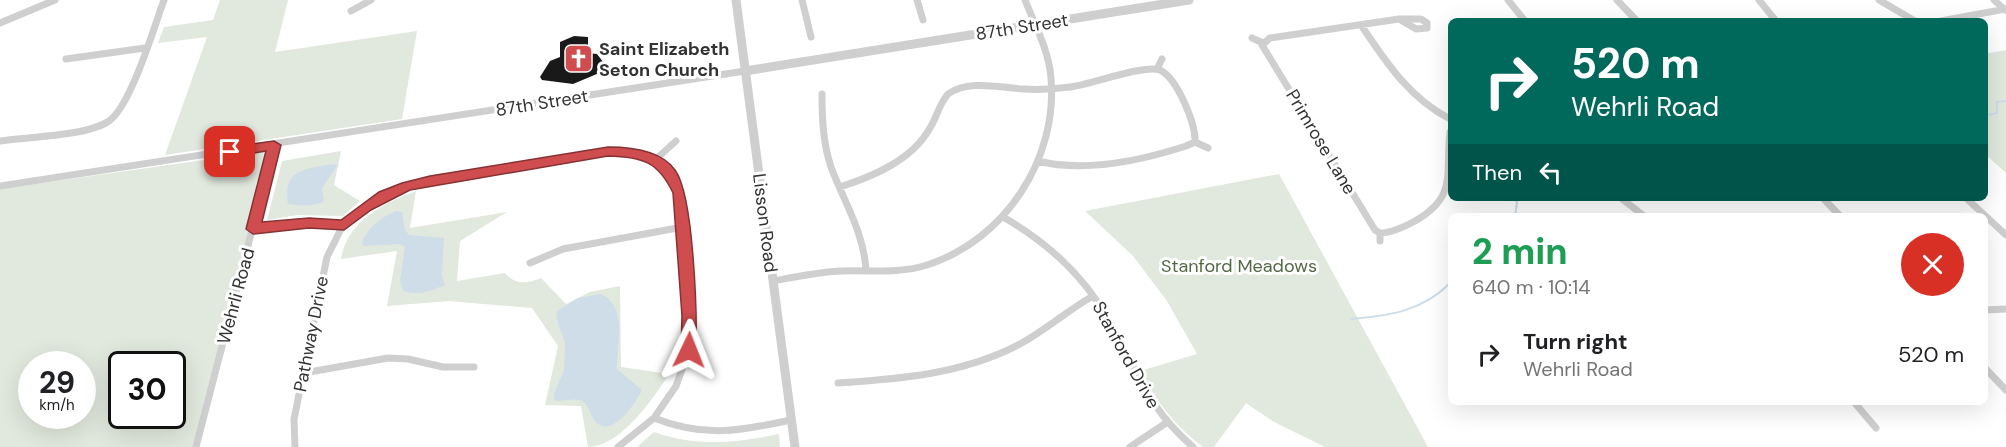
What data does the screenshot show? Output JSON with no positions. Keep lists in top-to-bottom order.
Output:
{
  "streets": {
    "street": [
      "87th Street",
      "Primrose Lane",
      "Lisson Road",
      "Wehrli Road",
      "Pathway Drive",
      "Stanford Drive"
    ]
  },
  "crossings": [
    ["87th Street", "Lisson Road"],
    ["87th Street", "Wehrli Road"]
  ],
  "parks": ["Stanford Meadows"],
  "places": {
    "church": ["Saint Elizabeth Seton Church"]
  },
  "page": {
    "turn": ["520 m", "Wehrli Road"],
    "then": "Then",
    "heading": ["2 min", "640 m · 10:14"],
    "list": [
      {
        "name": "Turn right",
        "note": "Wehrli Road",
        "value": "520 m"
      }
    ],
    "speed": "29 km/h",
    "limit": "30"
  }
}
